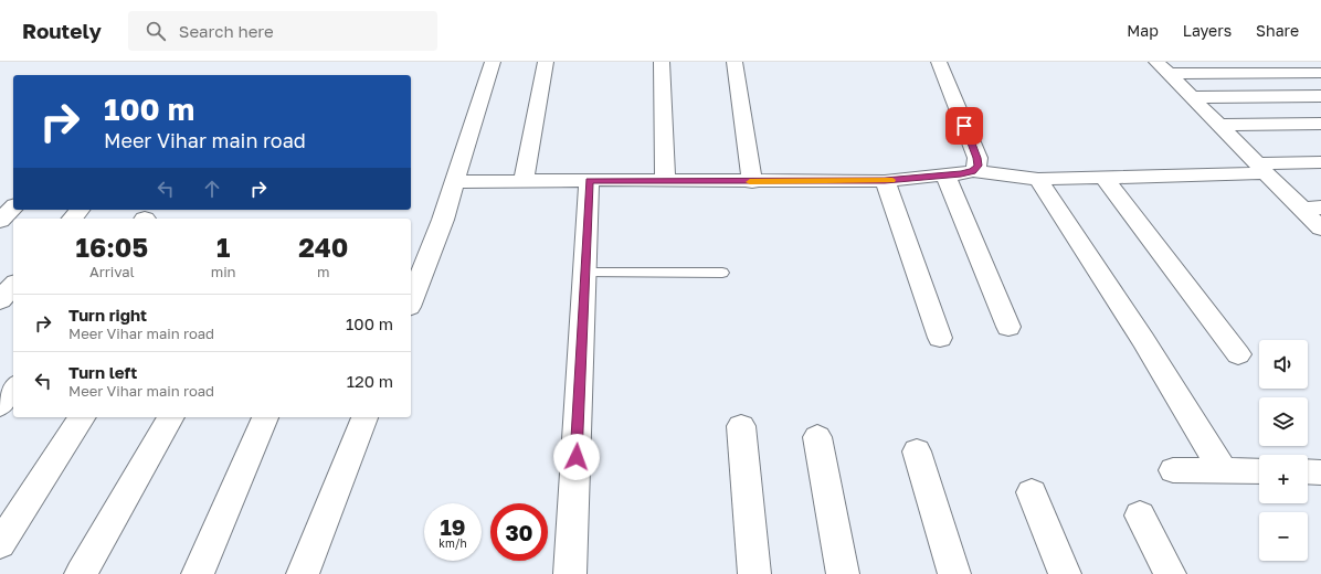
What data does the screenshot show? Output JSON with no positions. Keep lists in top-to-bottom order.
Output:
{
  "page": {
    "header": "Routely",
    "search": "Search here",
    "nav": ["Map", "Layers", "Share"],
    "turn": ["100 m", "Meer Vihar main road"],
    "eta": [
      "16:05",
      "Arrival",
      "1",
      "min",
      "240",
      "m"
    ],
    "list": [
      {
        "name": "Turn right",
        "note": "Meer Vihar main road",
        "value": "100 m"
      },
      {
        "name": "Turn left",
        "note": "Meer Vihar main road",
        "value": "120 m"
      }
    ],
    "map_buttons": ["+", "−"],
    "speed": "19 km/h",
    "limit": "30"
  }
}
